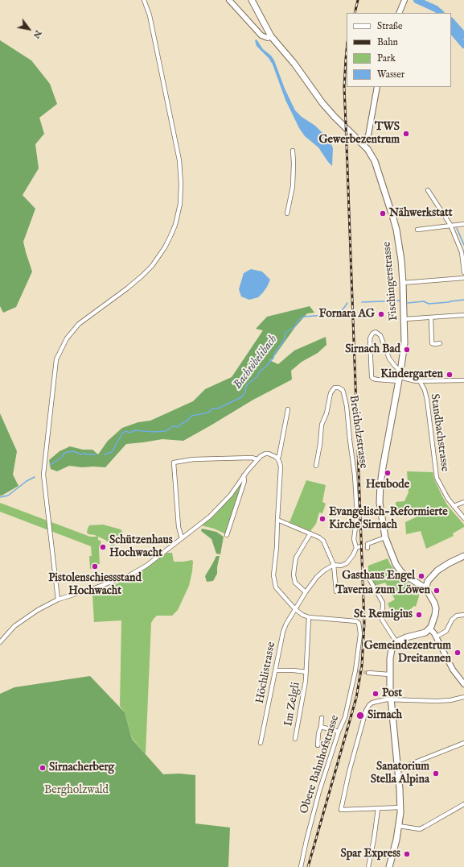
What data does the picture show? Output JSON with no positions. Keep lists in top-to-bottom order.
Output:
{
  "streets": {
    "main road": ["Fischingerstrasse"],
    "street": [
      "Breitholzstrasse",
      "Standbachstrasse",
      "Höchlistrasse",
      "Im Zelgli",
      "Obere Bahnhofstrasse"
    ]
  },
  "crossings": [
    ["Breitholzstrasse", "Höchlistrasse"],
    ["Im Zelgli", "Obere Bahnhofstrasse"]
  ],
  "water": ["Bachtöbelibach"],
  "parks": ["Bergholzwald"],
  "places": [
    "TWS Gewerbezentrum",
    "Nähwerkstatt",
    "Fornara AG",
    "Sirnach Bad",
    "Kindergarten",
    "Heubode",
    "Evangelisch-Reformierte Kirche Sirnach",
    "Schützenhaus Hochwacht",
    "Pistolenschiessstand Hochwacht",
    "Gasthaus Engel",
    "Taverna zum Löwen",
    "St. Remigius",
    "Gemeindezentrum Dreitannen",
    "Post",
    "Sirnach",
    "Sirnacherberg",
    "Sanatorium Stella Alpina",
    "Spar Express"
  ],
  "legend": [
    "Straße",
    "Bahn",
    "Park",
    "Wasser"
  ],
  "north": "bottom right"
}
